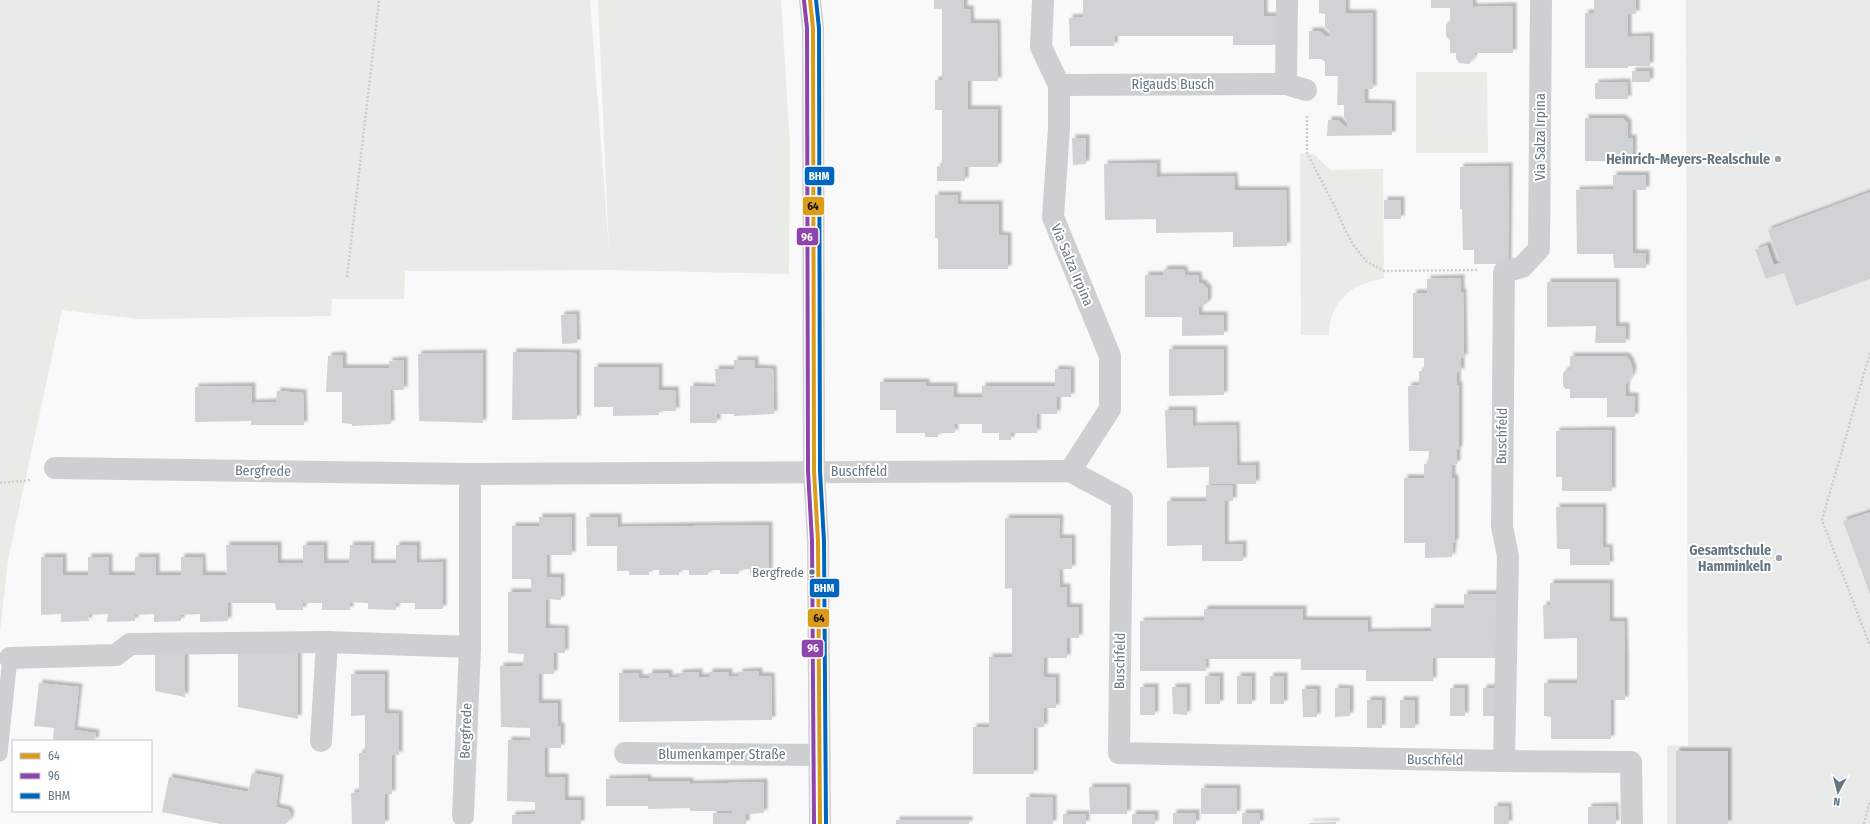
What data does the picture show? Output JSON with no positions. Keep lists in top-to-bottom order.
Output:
{
  "streets": {
    "street": [
      "Rigauds Busch",
      "Via Salza Irpina",
      "Buschfeld",
      "Bergfrede",
      "Blumenkamper Straße"
    ]
  },
  "crossings": [
    ["Rigauds Busch", "Via Salza Irpina"],
    ["Via Salza Irpina", "Buschfeld"],
    ["Buschfeld", "Bergfrede"]
  ],
  "places": ["Heinrich-Meyers-Realschule", "Gesamtschule Hamminkeln", "Bergfrede"],
  "lines": ["transit line 64", "transit line BHM", "transit line 96"],
  "legend": ["64", "96", "BHM"],
  "north": "bottom"
}
